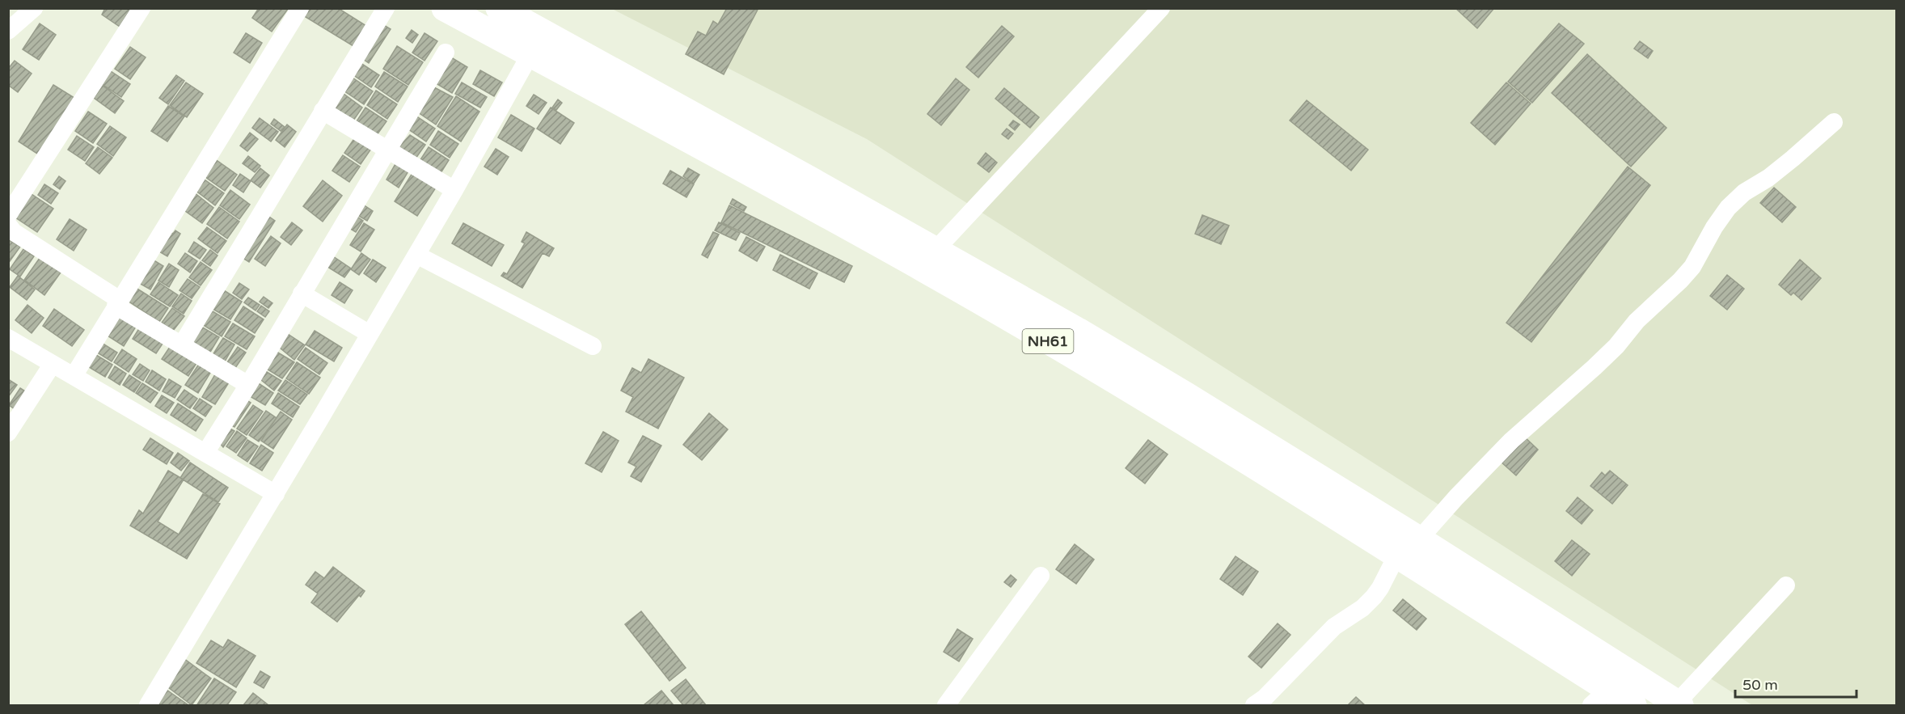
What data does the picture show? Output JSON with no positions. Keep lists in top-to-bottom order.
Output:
{
  "streets": {
    "highway": ["NH61"]
  },
  "scale_bar": "50 m"
}
